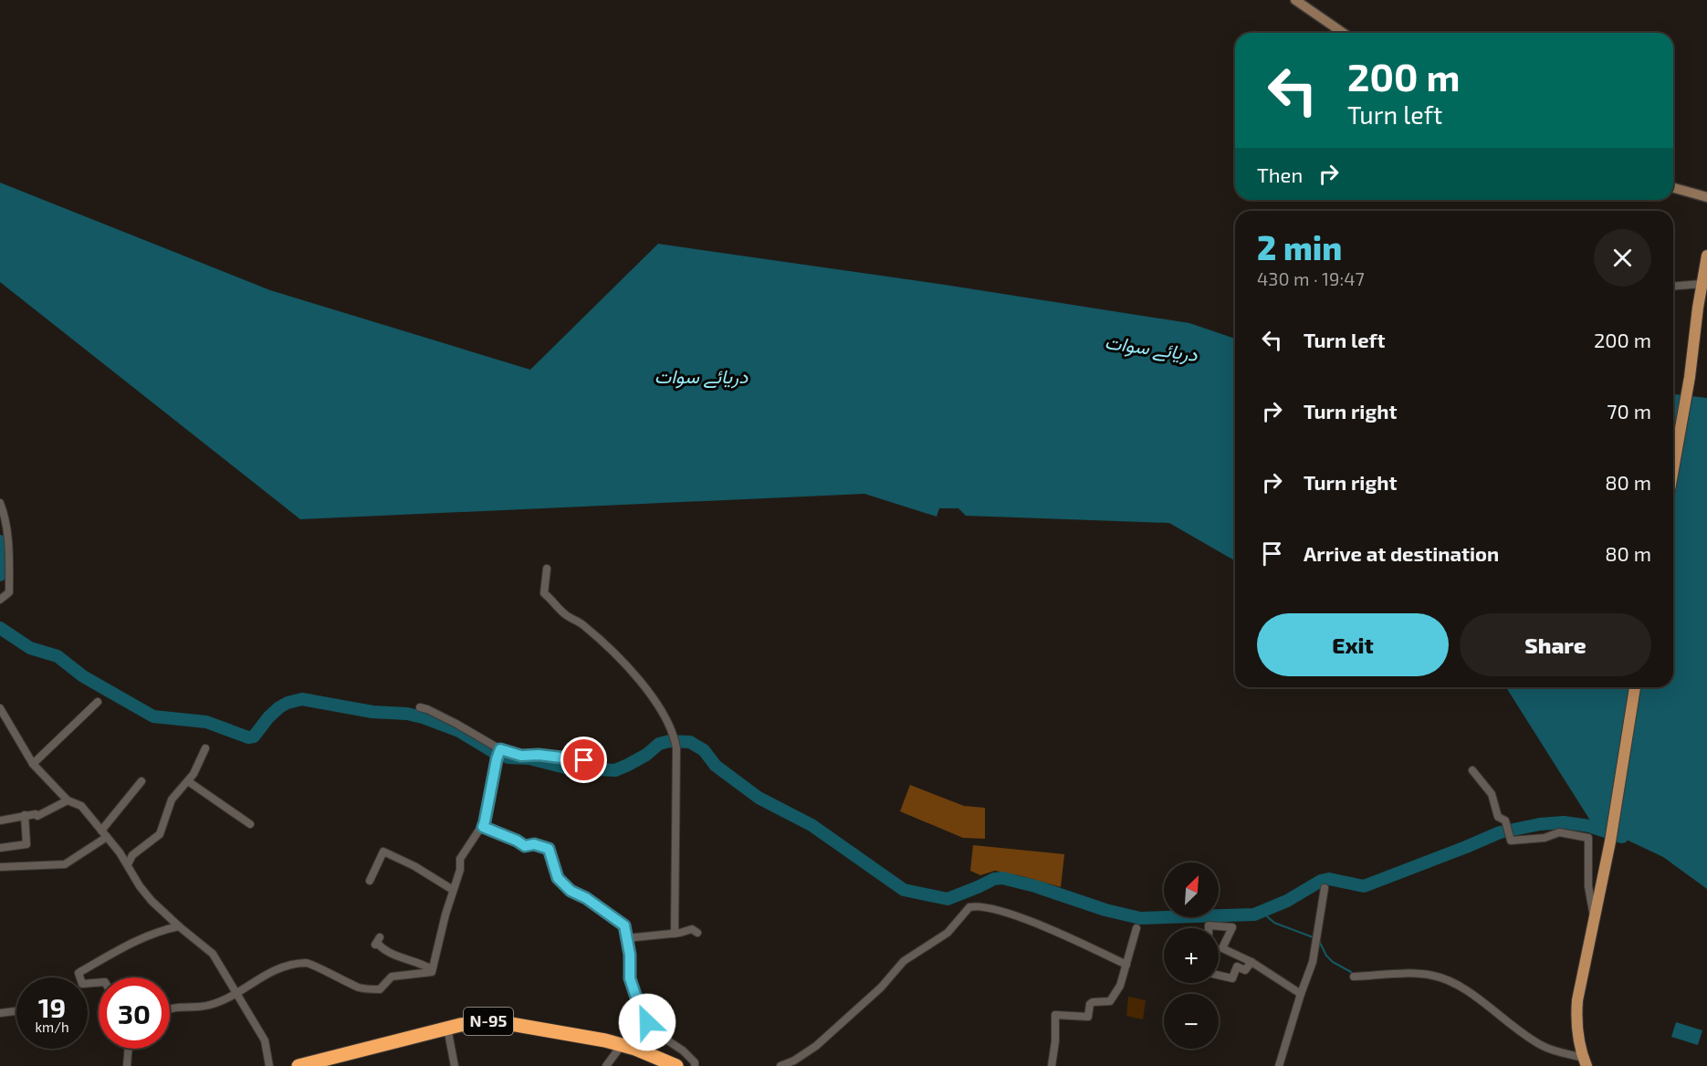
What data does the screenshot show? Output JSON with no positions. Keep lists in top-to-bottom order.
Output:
{
  "streets": {
    "highway": ["N-95"]
  },
  "water": ["دریائے سوات"],
  "north": "top right",
  "page": {
    "turn": ["200 m", "Turn left"],
    "then": "Then",
    "heading": ["2 min", "430 m · 19:47"],
    "list": [
      {
        "name": "Turn left",
        "value": "200 m"
      },
      {
        "name": "Turn right",
        "value": "70 m"
      },
      {
        "name": "Turn right",
        "value": "80 m"
      },
      {
        "name": "Arrive at destination",
        "value": "80 m"
      }
    ],
    "buttons": ["Exit", "Share"],
    "map_buttons": ["+", "−"],
    "speed": "19 km/h",
    "limit": "30"
  }
}
